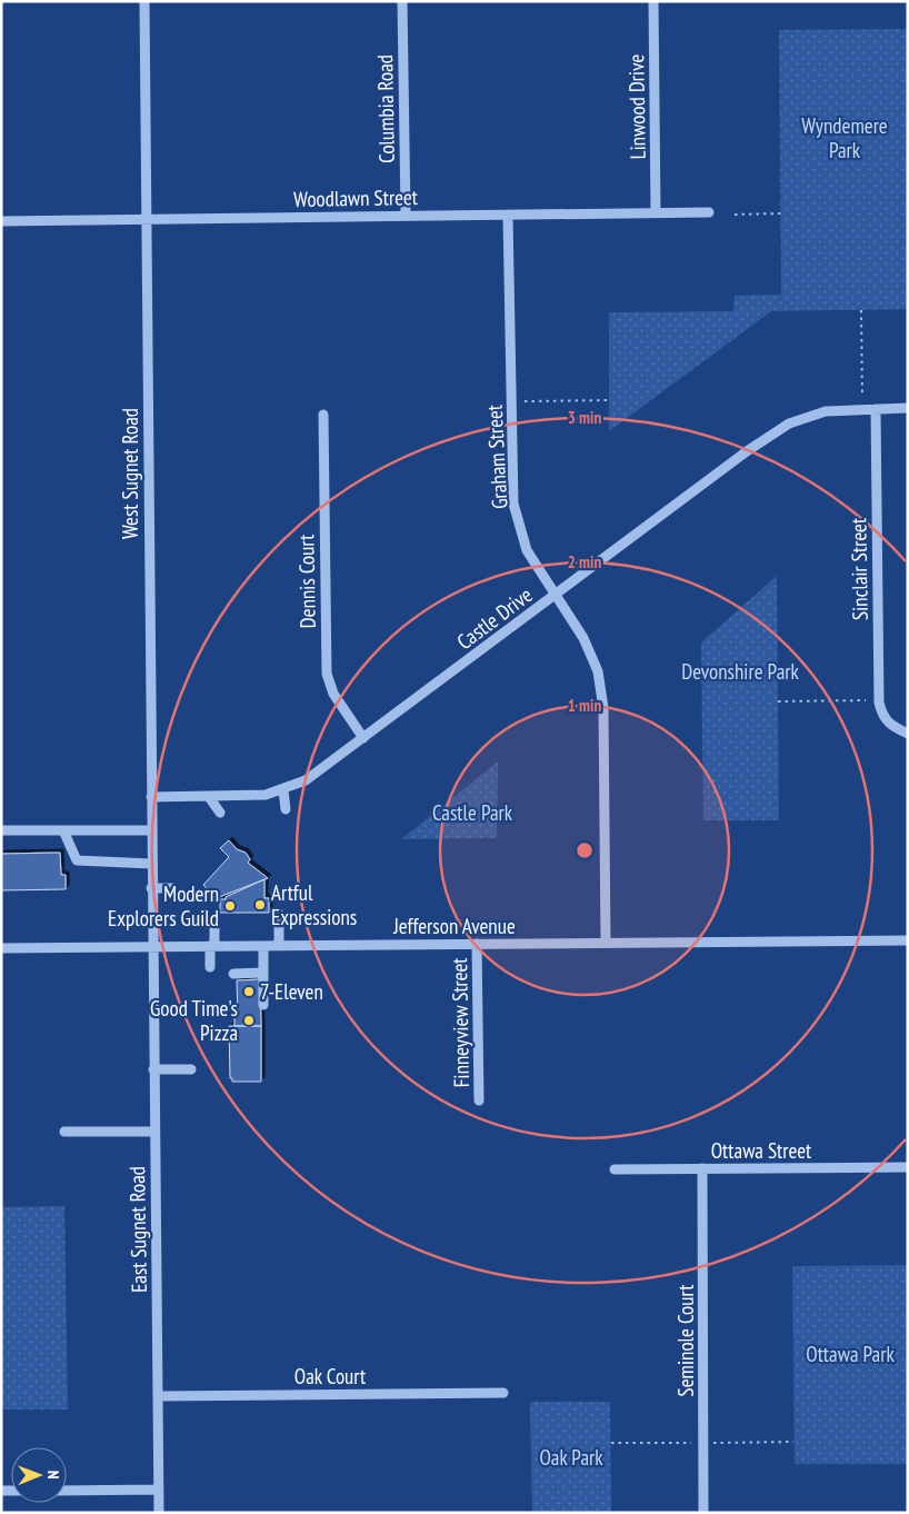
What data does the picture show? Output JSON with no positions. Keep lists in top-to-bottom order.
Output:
{
  "streets": {
    "street": [
      "Linwood Drive",
      "Columbia Road",
      "Woodlawn Street",
      "Graham Street",
      "West Sugnet Road",
      "Sinclair Street",
      "Dennis Court",
      "Castle Drive",
      "Jefferson Avenue",
      "Finneyview Street",
      "Ottawa Street",
      "East Sugnet Road",
      "Seminole Court",
      "Oak Court"
    ]
  },
  "crossings": [
    ["Linwood Drive", "Woodlawn Street"],
    ["Columbia Road", "Woodlawn Street"],
    ["Woodlawn Street", "Graham Street"],
    ["Woodlawn Street", "West Sugnet Road"],
    ["Graham Street", "Castle Drive"],
    ["Graham Street", "Jefferson Avenue"],
    ["West Sugnet Road", "Castle Drive"],
    ["West Sugnet Road", "Jefferson Avenue"],
    ["West Sugnet Road", "East Sugnet Road"],
    ["Sinclair Street", "Castle Drive"],
    ["Dennis Court", "Castle Drive"],
    ["Jefferson Avenue", "Finneyview Street"],
    ["Jefferson Avenue", "East Sugnet Road"],
    ["Ottawa Street", "Seminole Court"],
    ["East Sugnet Road", "Oak Court"]
  ],
  "parks": [
    "Wyndemere Park",
    "Devonshire Park",
    "Castle Park",
    "Ottawa Park",
    "Oak Park"
  ],
  "places": [
    "Artful Expressions",
    "Modern Explorers Guild",
    "7-Eleven",
    "Good Time's Pizza"
  ],
  "north": "right",
  "rings": ["3 min", "2 min", "1 min"]
}
